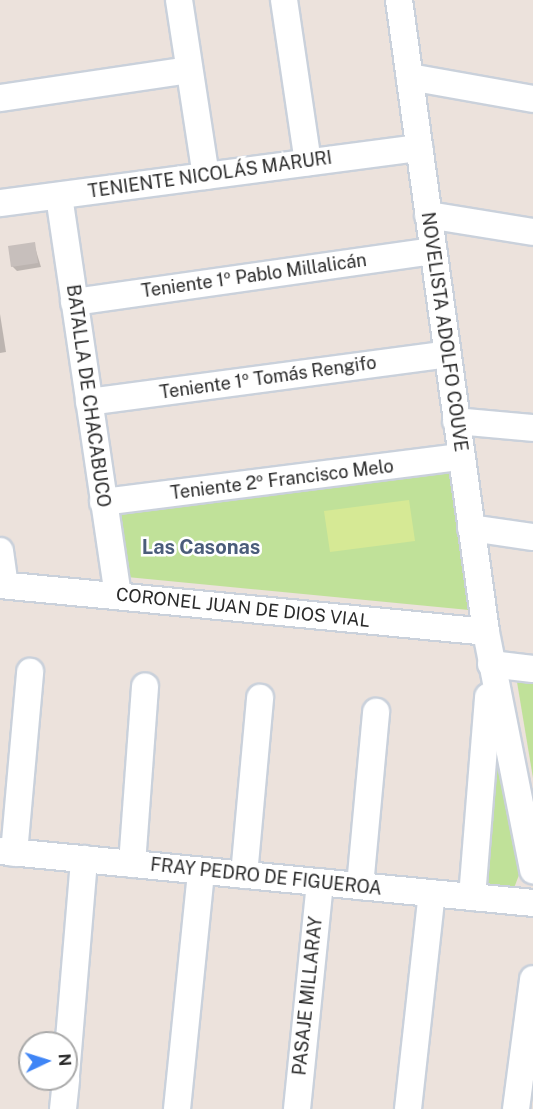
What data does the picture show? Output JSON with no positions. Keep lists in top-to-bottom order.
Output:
{
  "streets": {
    "street": [
      "TENIENTE NICOLÁS MARURI",
      "Teniente 1º Pablo Millalicán",
      "NOVELISTA ADOLFO COUVE",
      "Teniente 1º Tomás Rengifo",
      "BATALLA DE CHACABUCO",
      "Teniente 2º Francisco Melo",
      "CORONEL JUAN DE DIOS VIAL",
      "FRAY PEDRO DE FIGUEROA",
      "PASAJE MILLARAY"
    ]
  },
  "crossings": [
    ["TENIENTE NICOLÁS MARURI", "NOVELISTA ADOLFO COUVE"],
    ["TENIENTE NICOLÁS MARURI", "BATALLA DE CHACABUCO"],
    ["Teniente 1º Pablo Millalicán", "NOVELISTA ADOLFO COUVE"],
    ["Teniente 1º Pablo Millalicán", "BATALLA DE CHACABUCO"],
    ["NOVELISTA ADOLFO COUVE", "Teniente 1º Tomás Rengifo"],
    ["NOVELISTA ADOLFO COUVE", "Teniente 2º Francisco Melo"],
    ["NOVELISTA ADOLFO COUVE", "CORONEL JUAN DE DIOS VIAL"],
    ["Teniente 1º Tomás Rengifo", "BATALLA DE CHACABUCO"],
    ["BATALLA DE CHACABUCO", "Teniente 2º Francisco Melo"],
    ["BATALLA DE CHACABUCO", "CORONEL JUAN DE DIOS VIAL"],
    ["FRAY PEDRO DE FIGUEROA", "PASAJE MILLARAY"]
  ],
  "districts": ["Las Casonas"],
  "north": "right"
}
